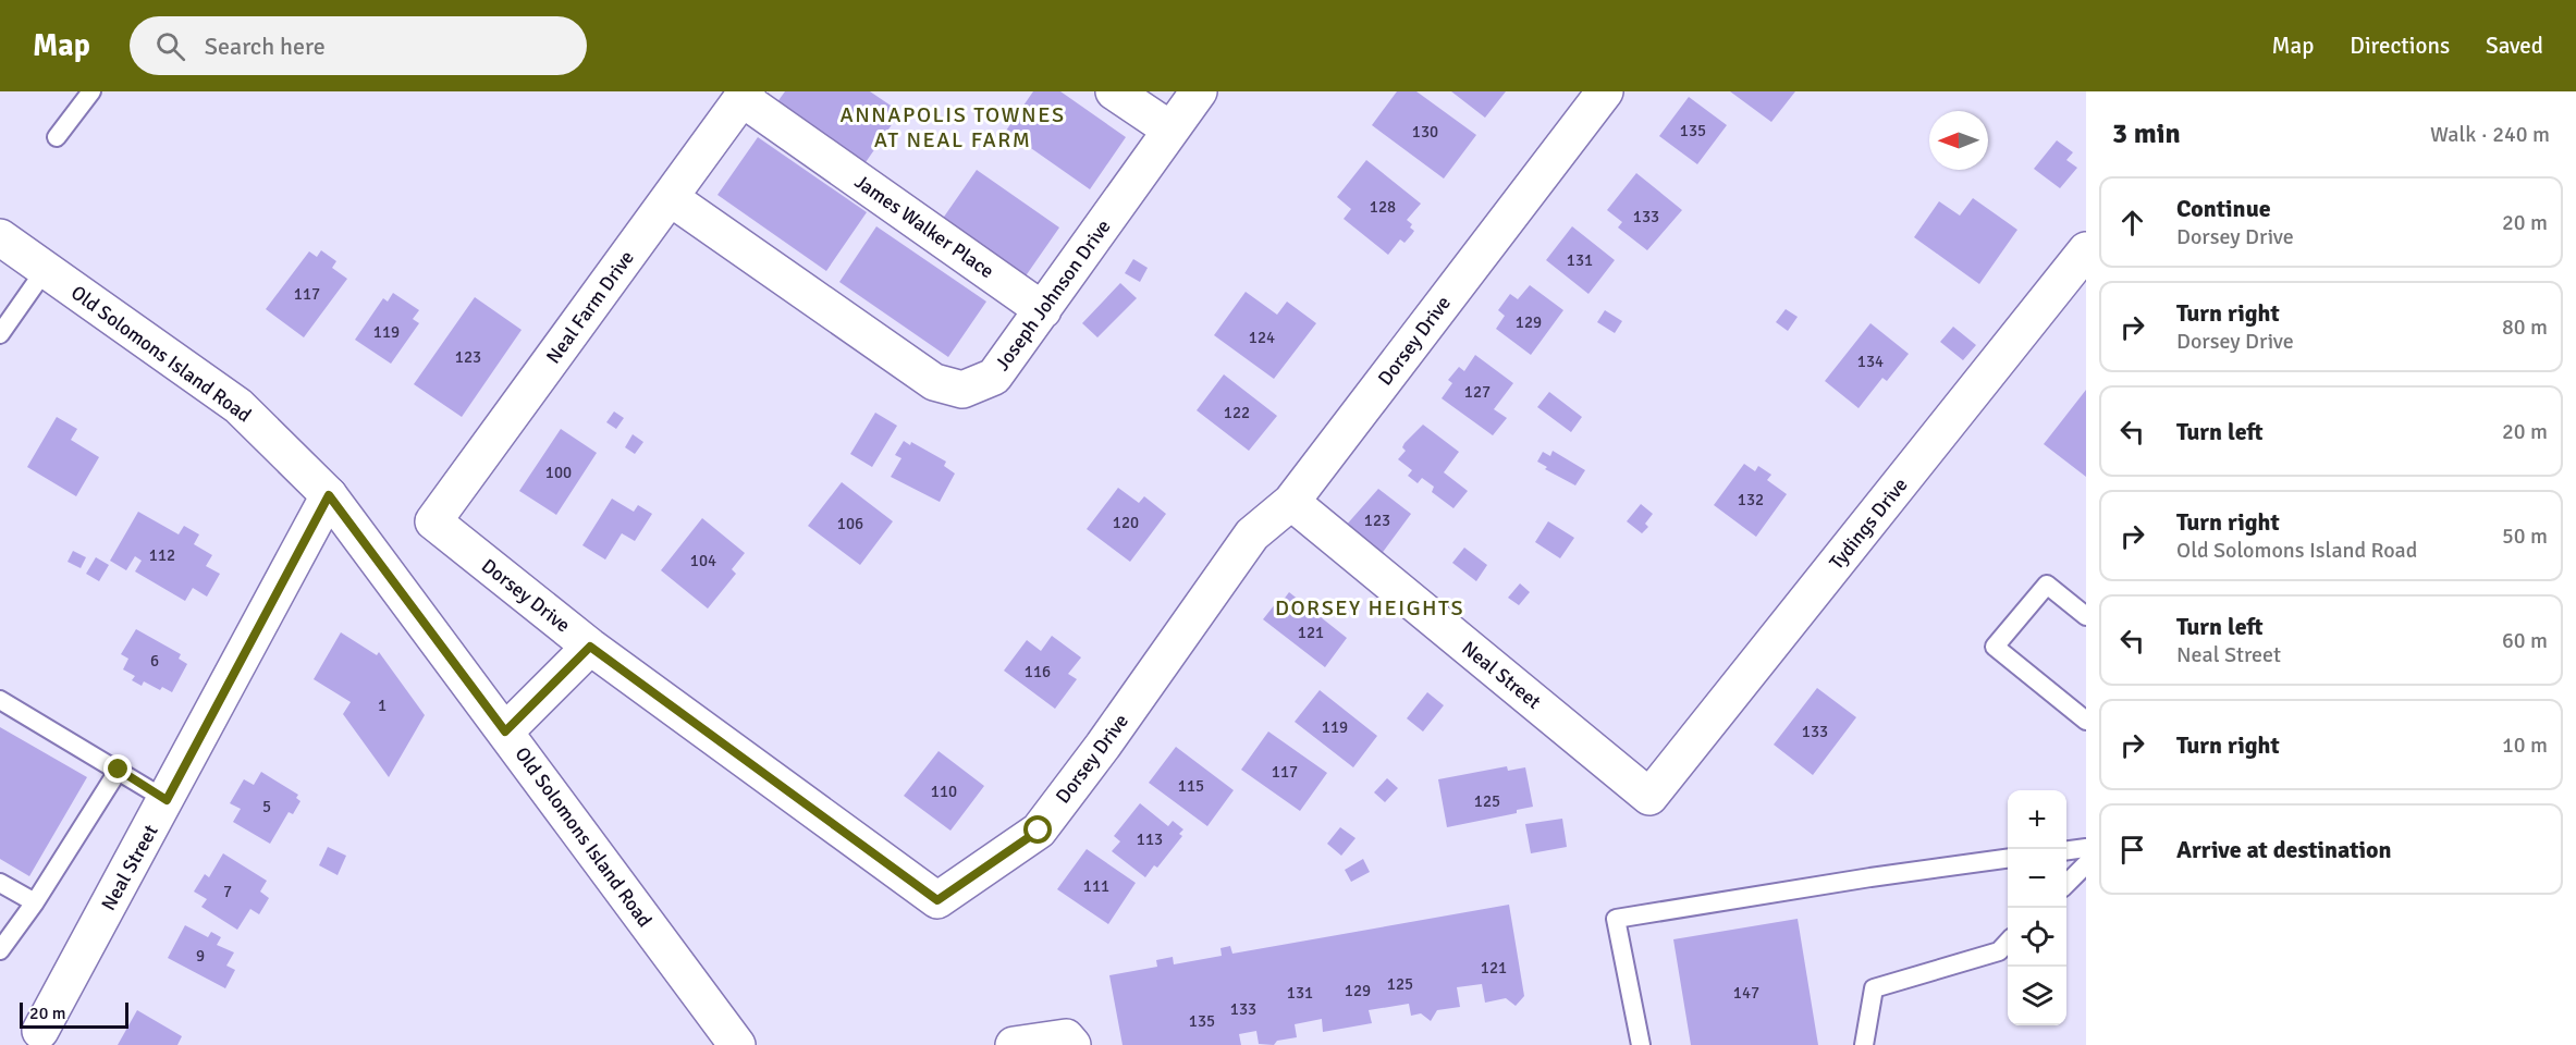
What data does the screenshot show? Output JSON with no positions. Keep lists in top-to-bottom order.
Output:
{
  "streets": {
    "street": [
      "James Walker Place",
      "Joseph Johnson Drive",
      "Neal Farm Drive",
      "Dorsey Drive",
      "Old Solomons Island Road",
      "Tydings Drive",
      "Neal Street"
    ]
  },
  "crossings": [
    ["James Walker Place", "Joseph Johnson Drive"],
    ["James Walker Place", "Neal Farm Drive"],
    ["Joseph Johnson Drive", "Neal Farm Drive"],
    ["Neal Farm Drive", "Dorsey Drive"],
    ["Dorsey Drive", "Neal Street"],
    ["Old Solomons Island Road", "Neal Street"],
    ["Tydings Drive", "Neal Street"]
  ],
  "districts": ["ANNAPOLIS TOWNES AT NEAL FARM", "DORSEY HEIGHTS"],
  "house_numbers": [
    "135",
    "130",
    "128",
    "133",
    "131",
    "117",
    "129",
    "119",
    "124",
    "123",
    "134",
    "127",
    "122",
    "100",
    "132",
    "123",
    "120",
    "106",
    "112",
    "104",
    "121",
    "6",
    "116",
    "1",
    "119",
    "133",
    "117",
    "115",
    "110",
    "125",
    "5",
    "113",
    "111",
    "7",
    "9",
    "121",
    "125",
    "129",
    "131",
    "147",
    "133",
    "135"
  ],
  "scale_bar": "20 m",
  "north": "left",
  "page": {
    "header": "Map",
    "search": "Search here",
    "nav": ["Map", "Directions", "Saved"],
    "heading": ["3 min", "Walk · 240 m"],
    "list": [
      ["Continue", "Dorsey Drive", "20 m"],
      ["Turn right", "Dorsey Drive", "80 m"],
      ["Turn left", "20 m"],
      ["Turn right", "Old Solomons Island Road", "50 m"],
      ["Turn left", "Neal Street", "60 m"],
      ["Turn right", "10 m"],
      "Arrive at destination"
    ],
    "map_buttons": ["+", "−"],
    "scale": "20 m"
  }
}
